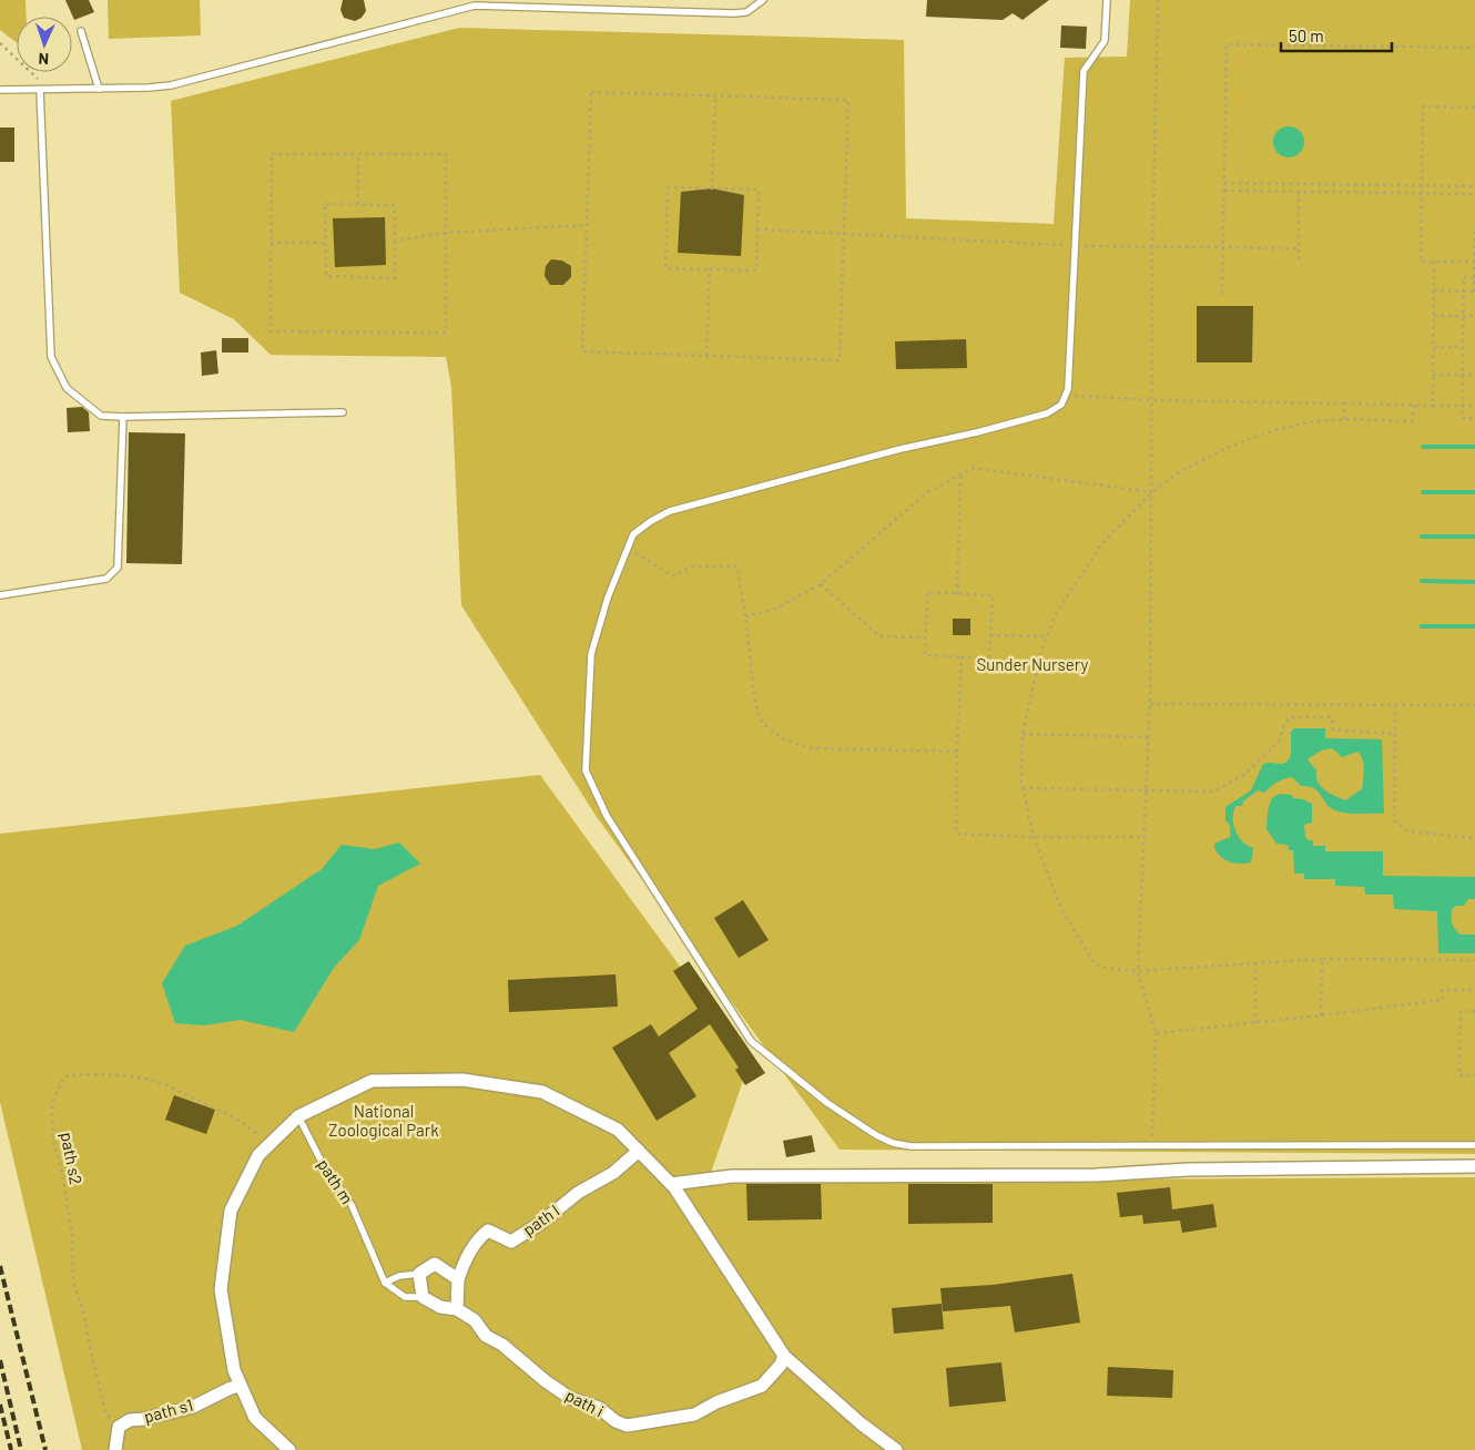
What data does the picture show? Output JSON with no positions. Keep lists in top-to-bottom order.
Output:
{
  "streets": {
    "street": ["path l", "path i", "path s1"],
    "lane": ["path m"],
    "path": ["path s2"]
  },
  "crossings": [
    ["path s2", "path s1"]
  ],
  "parks": ["Sunder Nursery", "National Zoological Park"],
  "scale_bar": "50 m",
  "north": "bottom"
}
